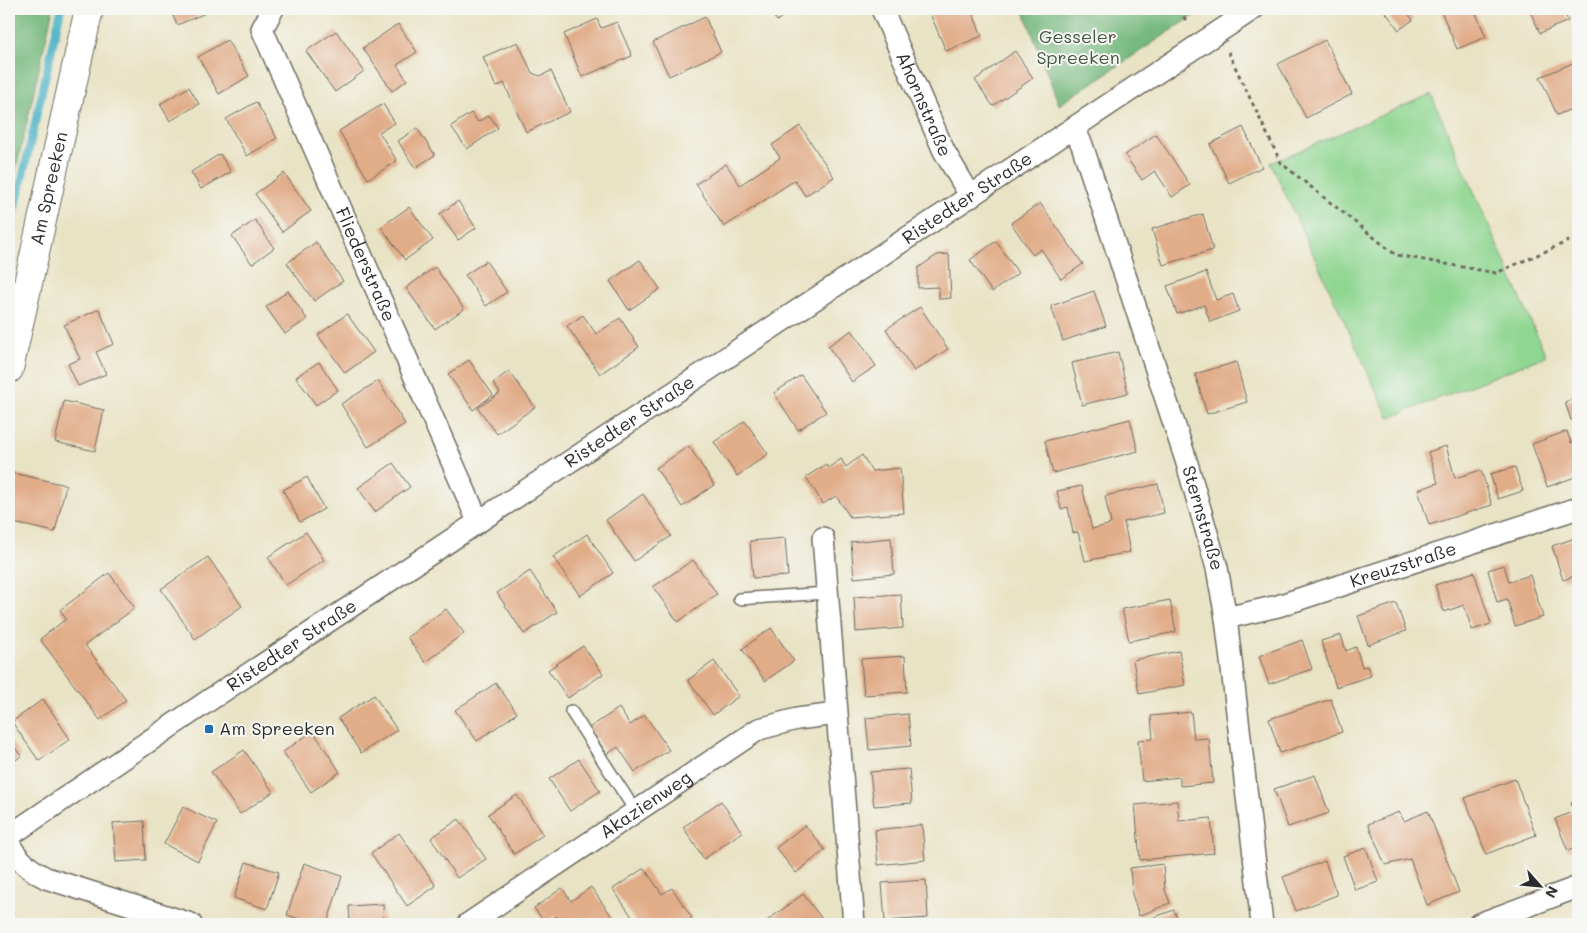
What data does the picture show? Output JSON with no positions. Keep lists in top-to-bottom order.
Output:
{
  "streets": {
    "street": [
      "Ahornstraße",
      "Am Spreeken",
      "Ristedter Straße",
      "Fliederstraße",
      "Sternstraße",
      "Kreuzstraße",
      "Akazienweg"
    ]
  },
  "crossings": [
    ["Ahornstraße", "Ristedter Straße"],
    ["Ristedter Straße", "Fliederstraße"],
    ["Ristedter Straße", "Sternstraße"],
    ["Sternstraße", "Kreuzstraße"]
  ],
  "parks": ["Gesseler Spreeken"],
  "places": {
    "transit": ["Am Spreeken"]
  },
  "north": "bottom right"
}
